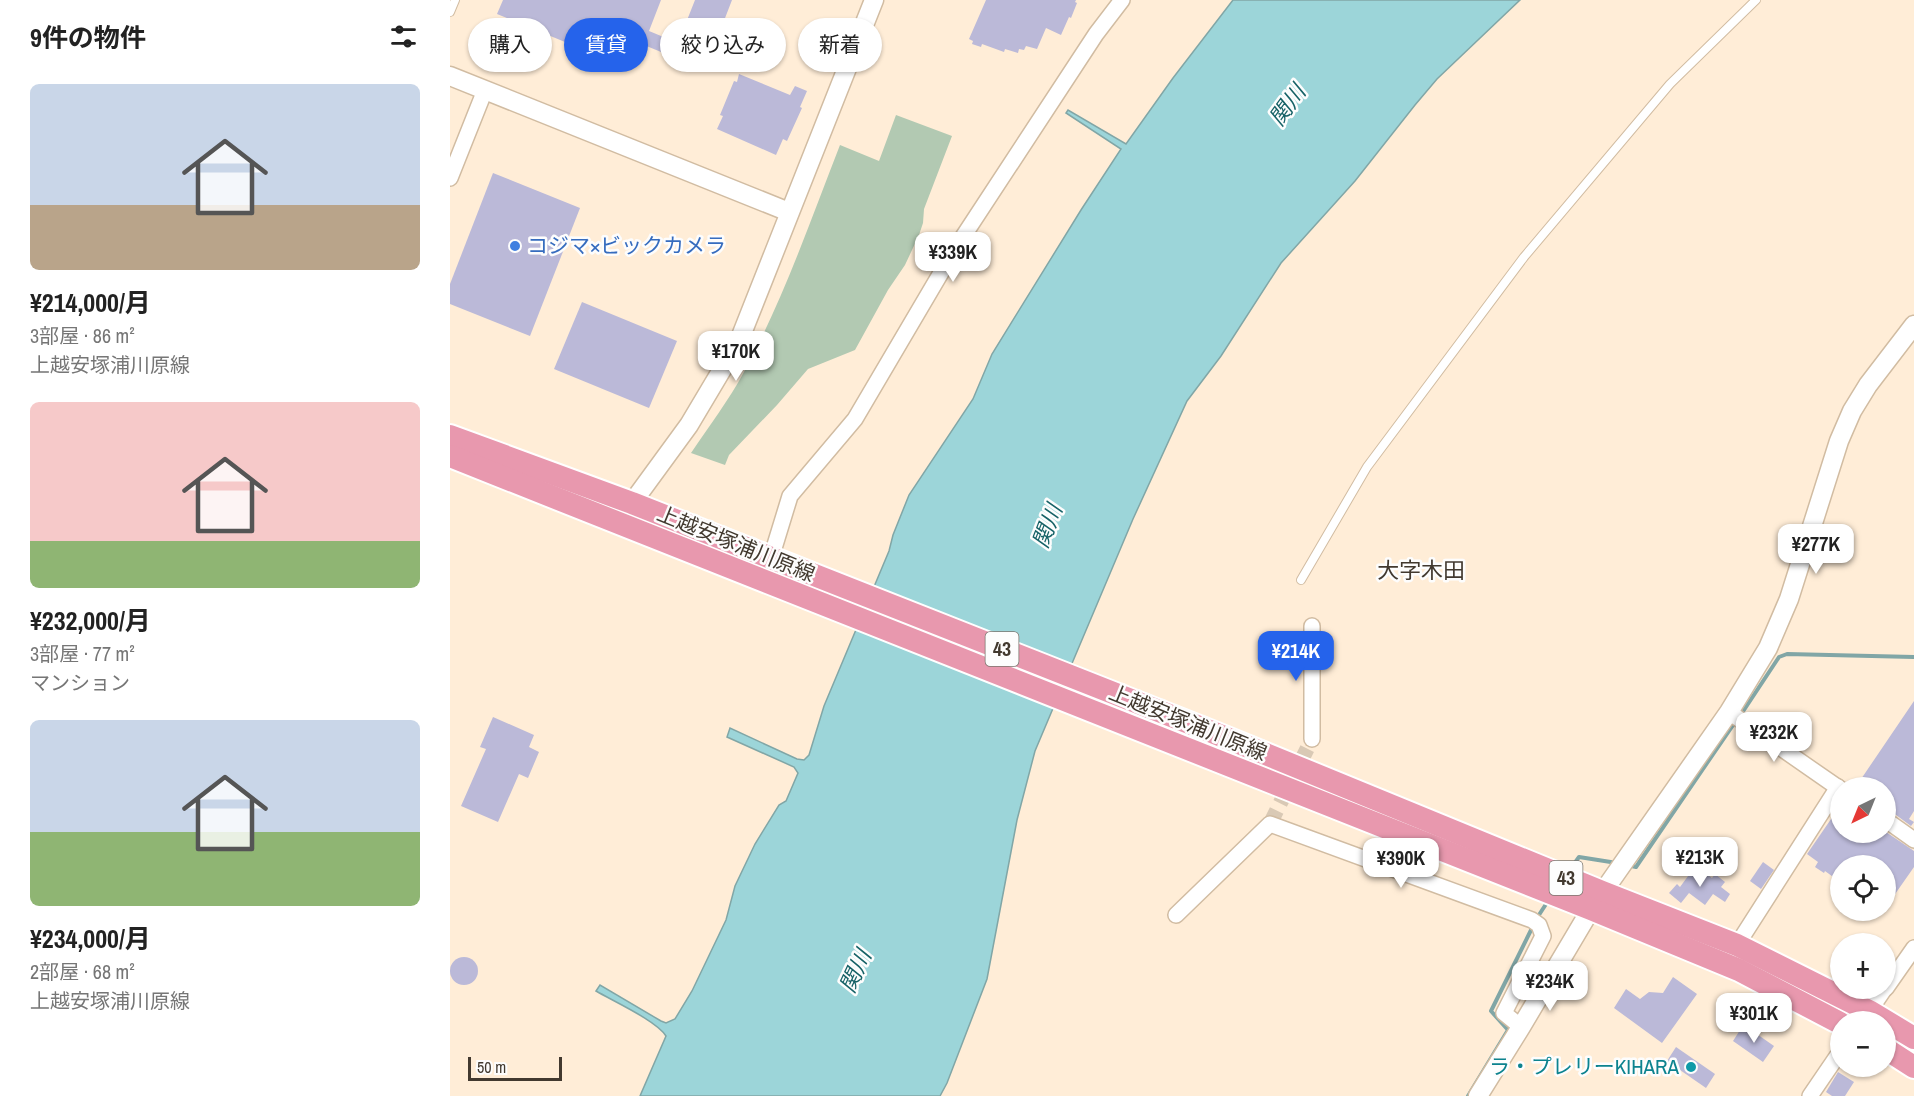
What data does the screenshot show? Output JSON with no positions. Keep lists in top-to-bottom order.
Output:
{
  "streets": {
    "main road": ["上越安塚浦川原線", "43"]
  },
  "districts": ["大字木田"],
  "water": ["関川"],
  "places": ["コジマ×ビックカメラ", "ラ・プレリーKIHARA"],
  "scale_bar": "50 m",
  "north": "bottom left",
  "page": {
    "heading": "9件の物件",
    "chip": [
      "購入",
      "賃貸",
      "絞り込み",
      "新着"
    ],
    "list": [
      {
        "name": "¥214,000/月",
        "note": "3部屋 · 86 m² · 上越安塚浦川原線"
      },
      {
        "name": "¥232,000/月",
        "note": "3部屋 · 77 m² · マンション"
      },
      {
        "name": "¥234,000/月",
        "note": "2部屋 · 68 m² · 上越安塚浦川原線"
      }
    ],
    "price": [
      "¥339K",
      "¥170K",
      "¥277K",
      "¥214K",
      "¥232K",
      "¥213K",
      "¥390K",
      "¥234K",
      "¥301K"
    ],
    "map_buttons": ["+", "−"],
    "scale": "50 m"
  }
}
